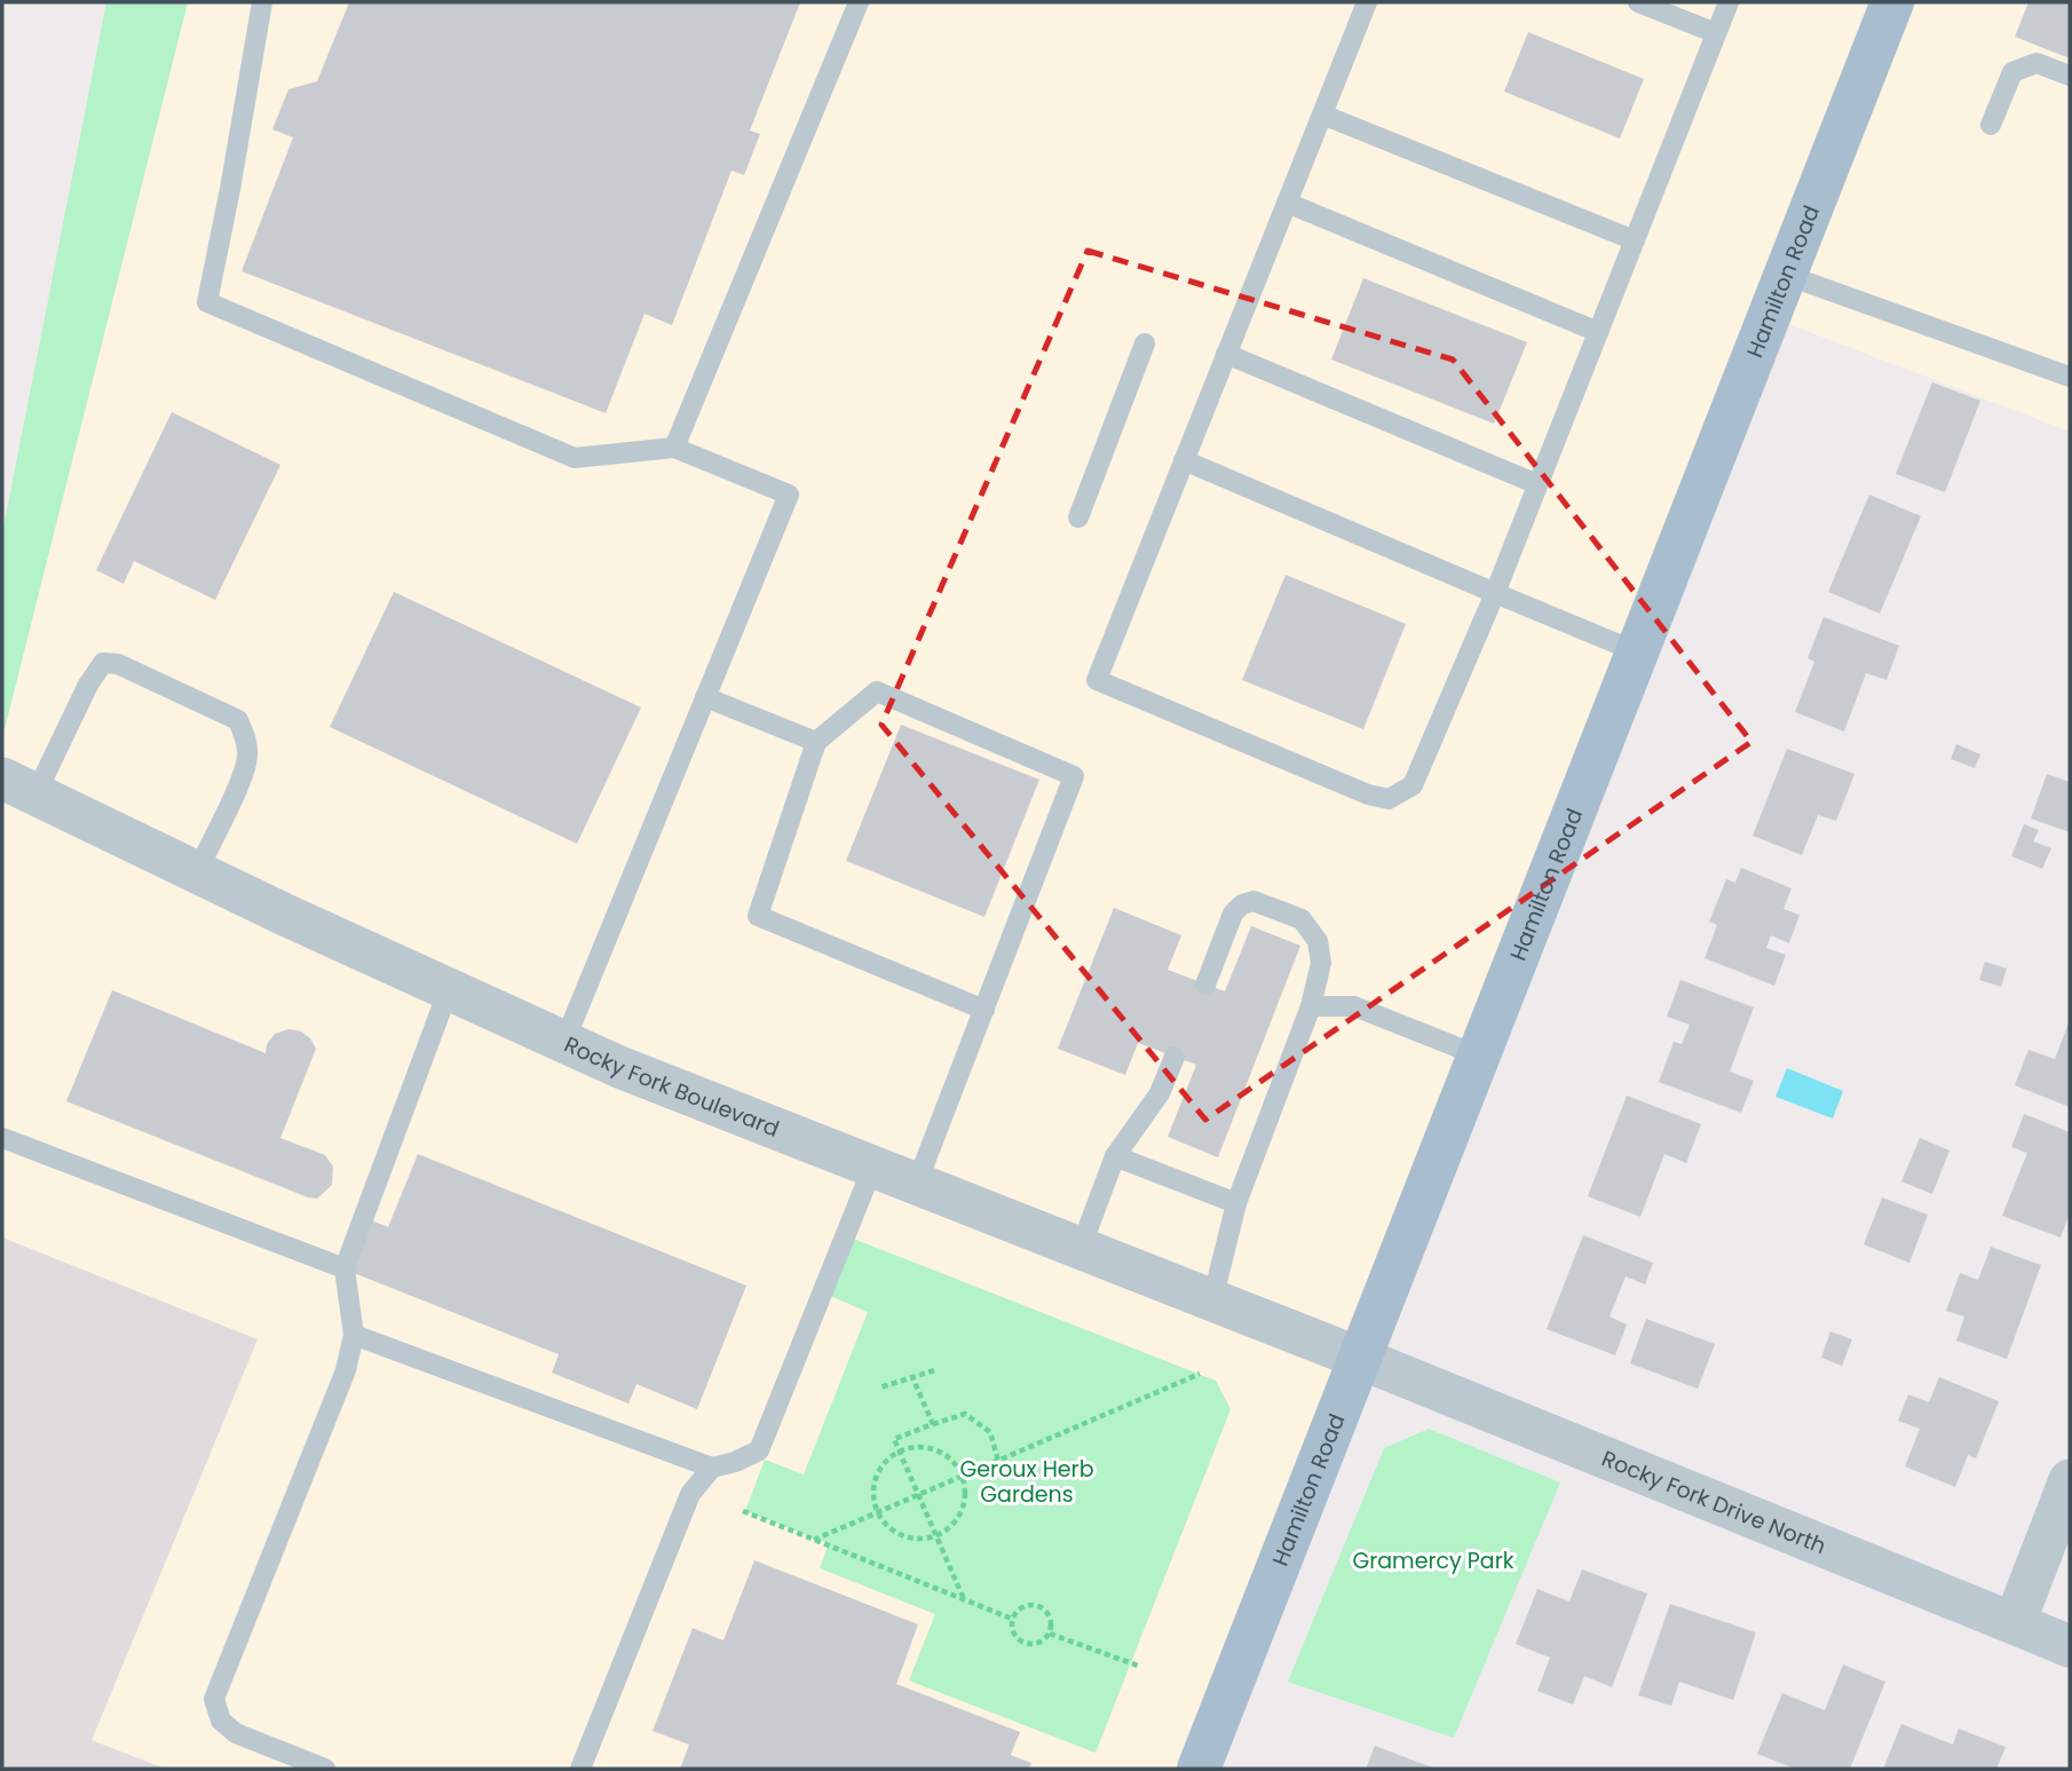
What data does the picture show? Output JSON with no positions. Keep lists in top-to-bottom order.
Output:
{
  "streets": {
    "main road": ["Hamilton Road"],
    "street": ["Rocky Fork Boulevard", "Rocky Fork Drive North"]
  },
  "crossings": [
    ["Hamilton Road", "Rocky Fork Boulevard"],
    ["Hamilton Road", "Rocky Fork Drive North"],
    ["Rocky Fork Boulevard", "Rocky Fork Drive North"]
  ],
  "parks": ["Geroux Herb Gardens", "Gramercy Park"]
}
